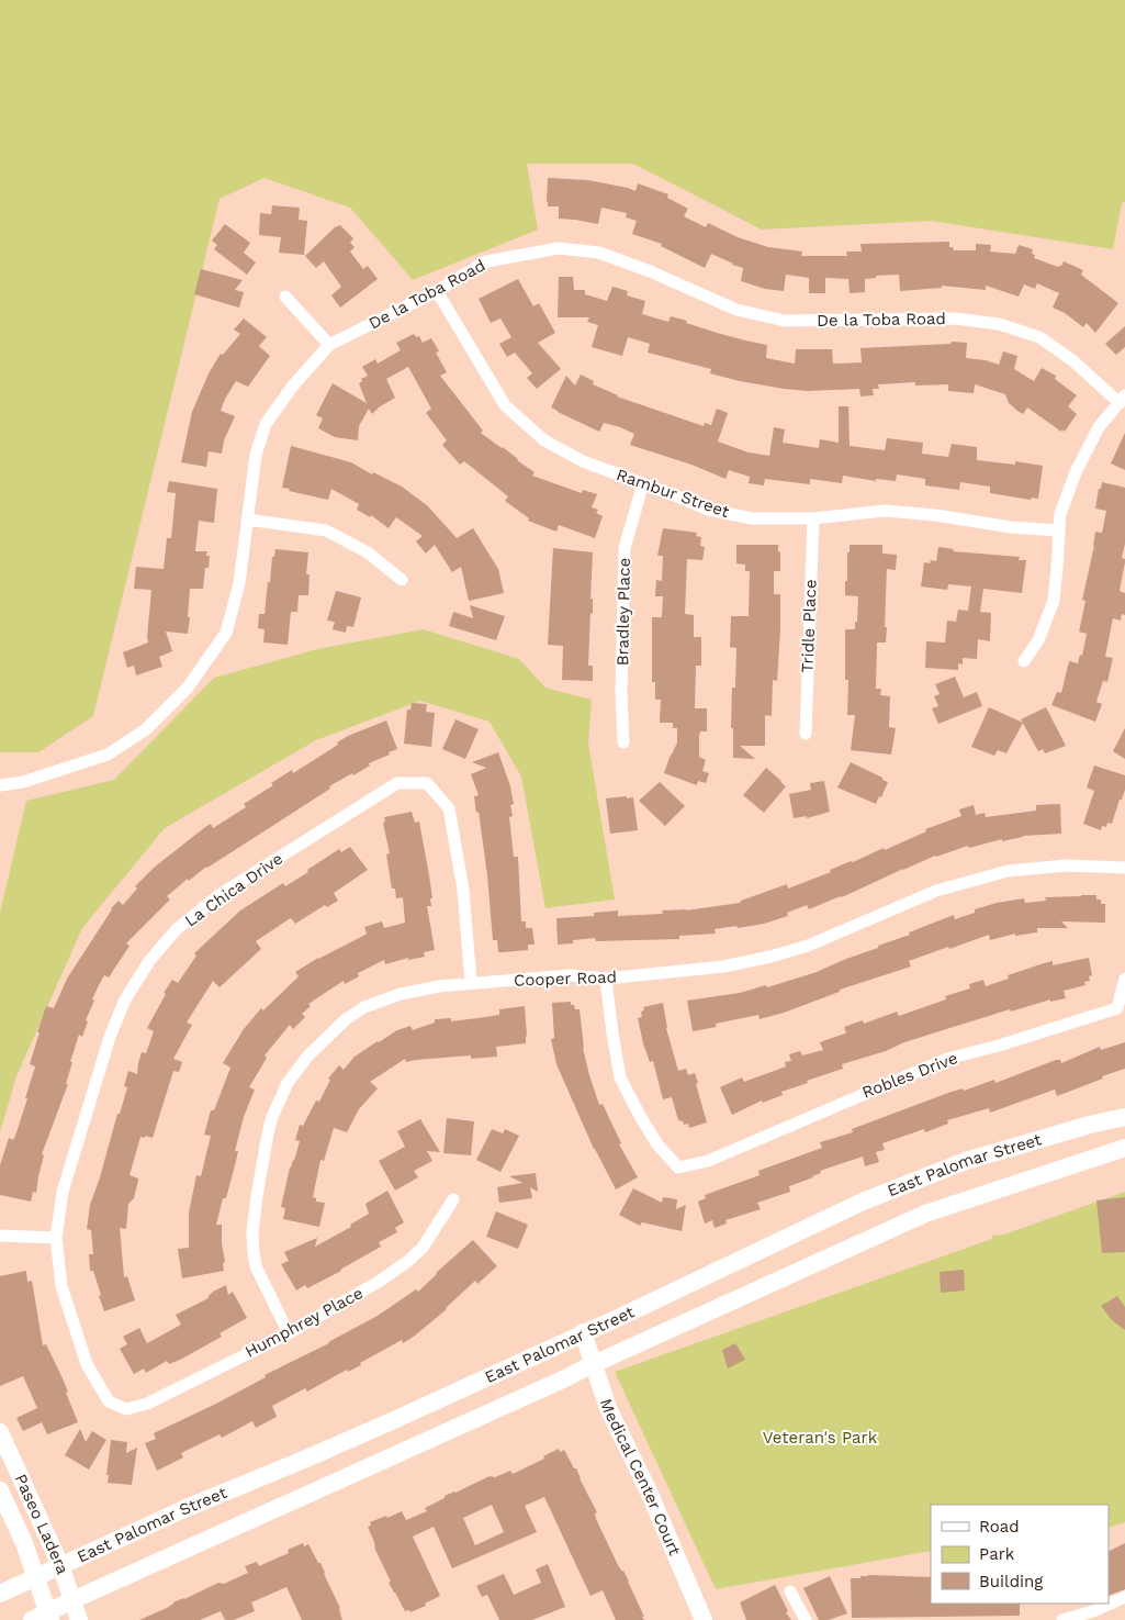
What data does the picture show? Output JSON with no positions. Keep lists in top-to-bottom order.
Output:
{
  "streets": {
    "main road": ["East Palomar Street", "Medical Center Court", "Paseo Ladera"],
    "street": [
      "De la Toba Road",
      "Rambur Street",
      "Bradley Place",
      "Tridle Place",
      "La Chica Drive",
      "Cooper Road",
      "Robles Drive",
      "Humphrey Place"
    ]
  },
  "crossings": [
    ["De la Toba Road", "Rambur Street"],
    ["Rambur Street", "Bradley Place"],
    ["Rambur Street", "Tridle Place"],
    ["La Chica Drive", "Cooper Road"],
    ["La Chica Drive", "Humphrey Place"],
    ["Cooper Road", "Robles Drive"],
    ["Cooper Road", "Humphrey Place"],
    ["East Palomar Street", "Medical Center Court"],
    ["East Palomar Street", "Paseo Ladera"]
  ],
  "parks": ["Veteran's Park"],
  "legend": ["Road", "Park", "Building"]
}
